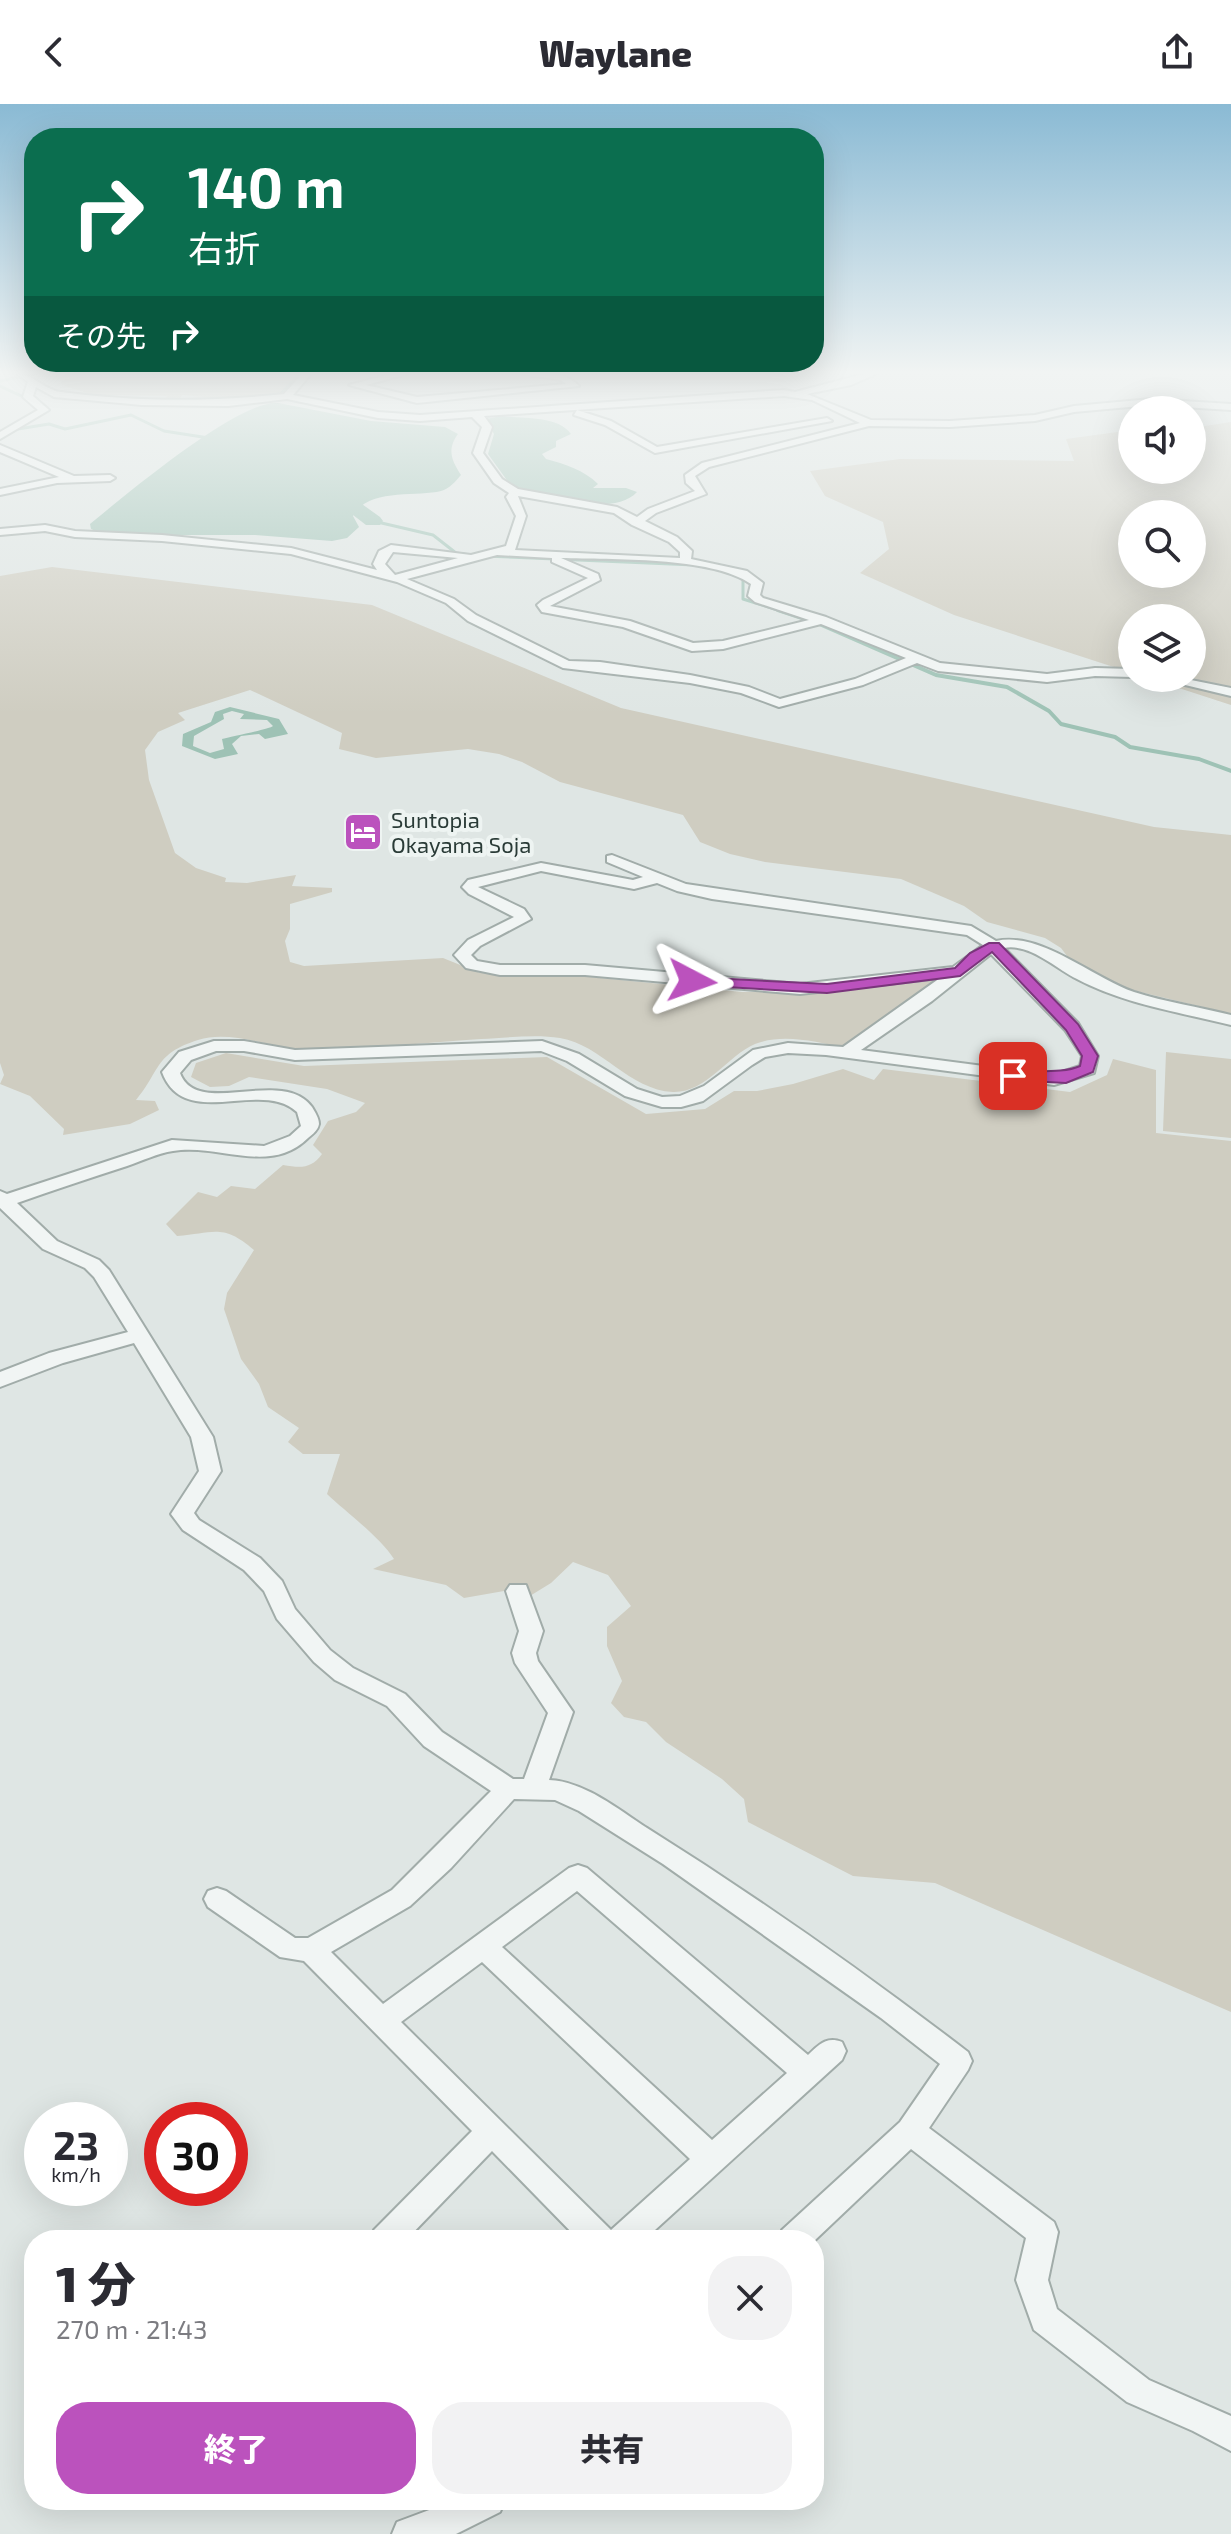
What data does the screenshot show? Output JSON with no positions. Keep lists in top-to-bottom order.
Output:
{
  "places": {
    "hotel": ["Suntopia Okayama Soja"]
  },
  "page": {
    "header": "Waylane",
    "turn": ["140 m", "右折"],
    "then": "その先",
    "speed": "23 km/h",
    "limit": "30",
    "heading": ["1 分", "270 m · 21:43"],
    "buttons": ["終了", "共有"]
  }
}
